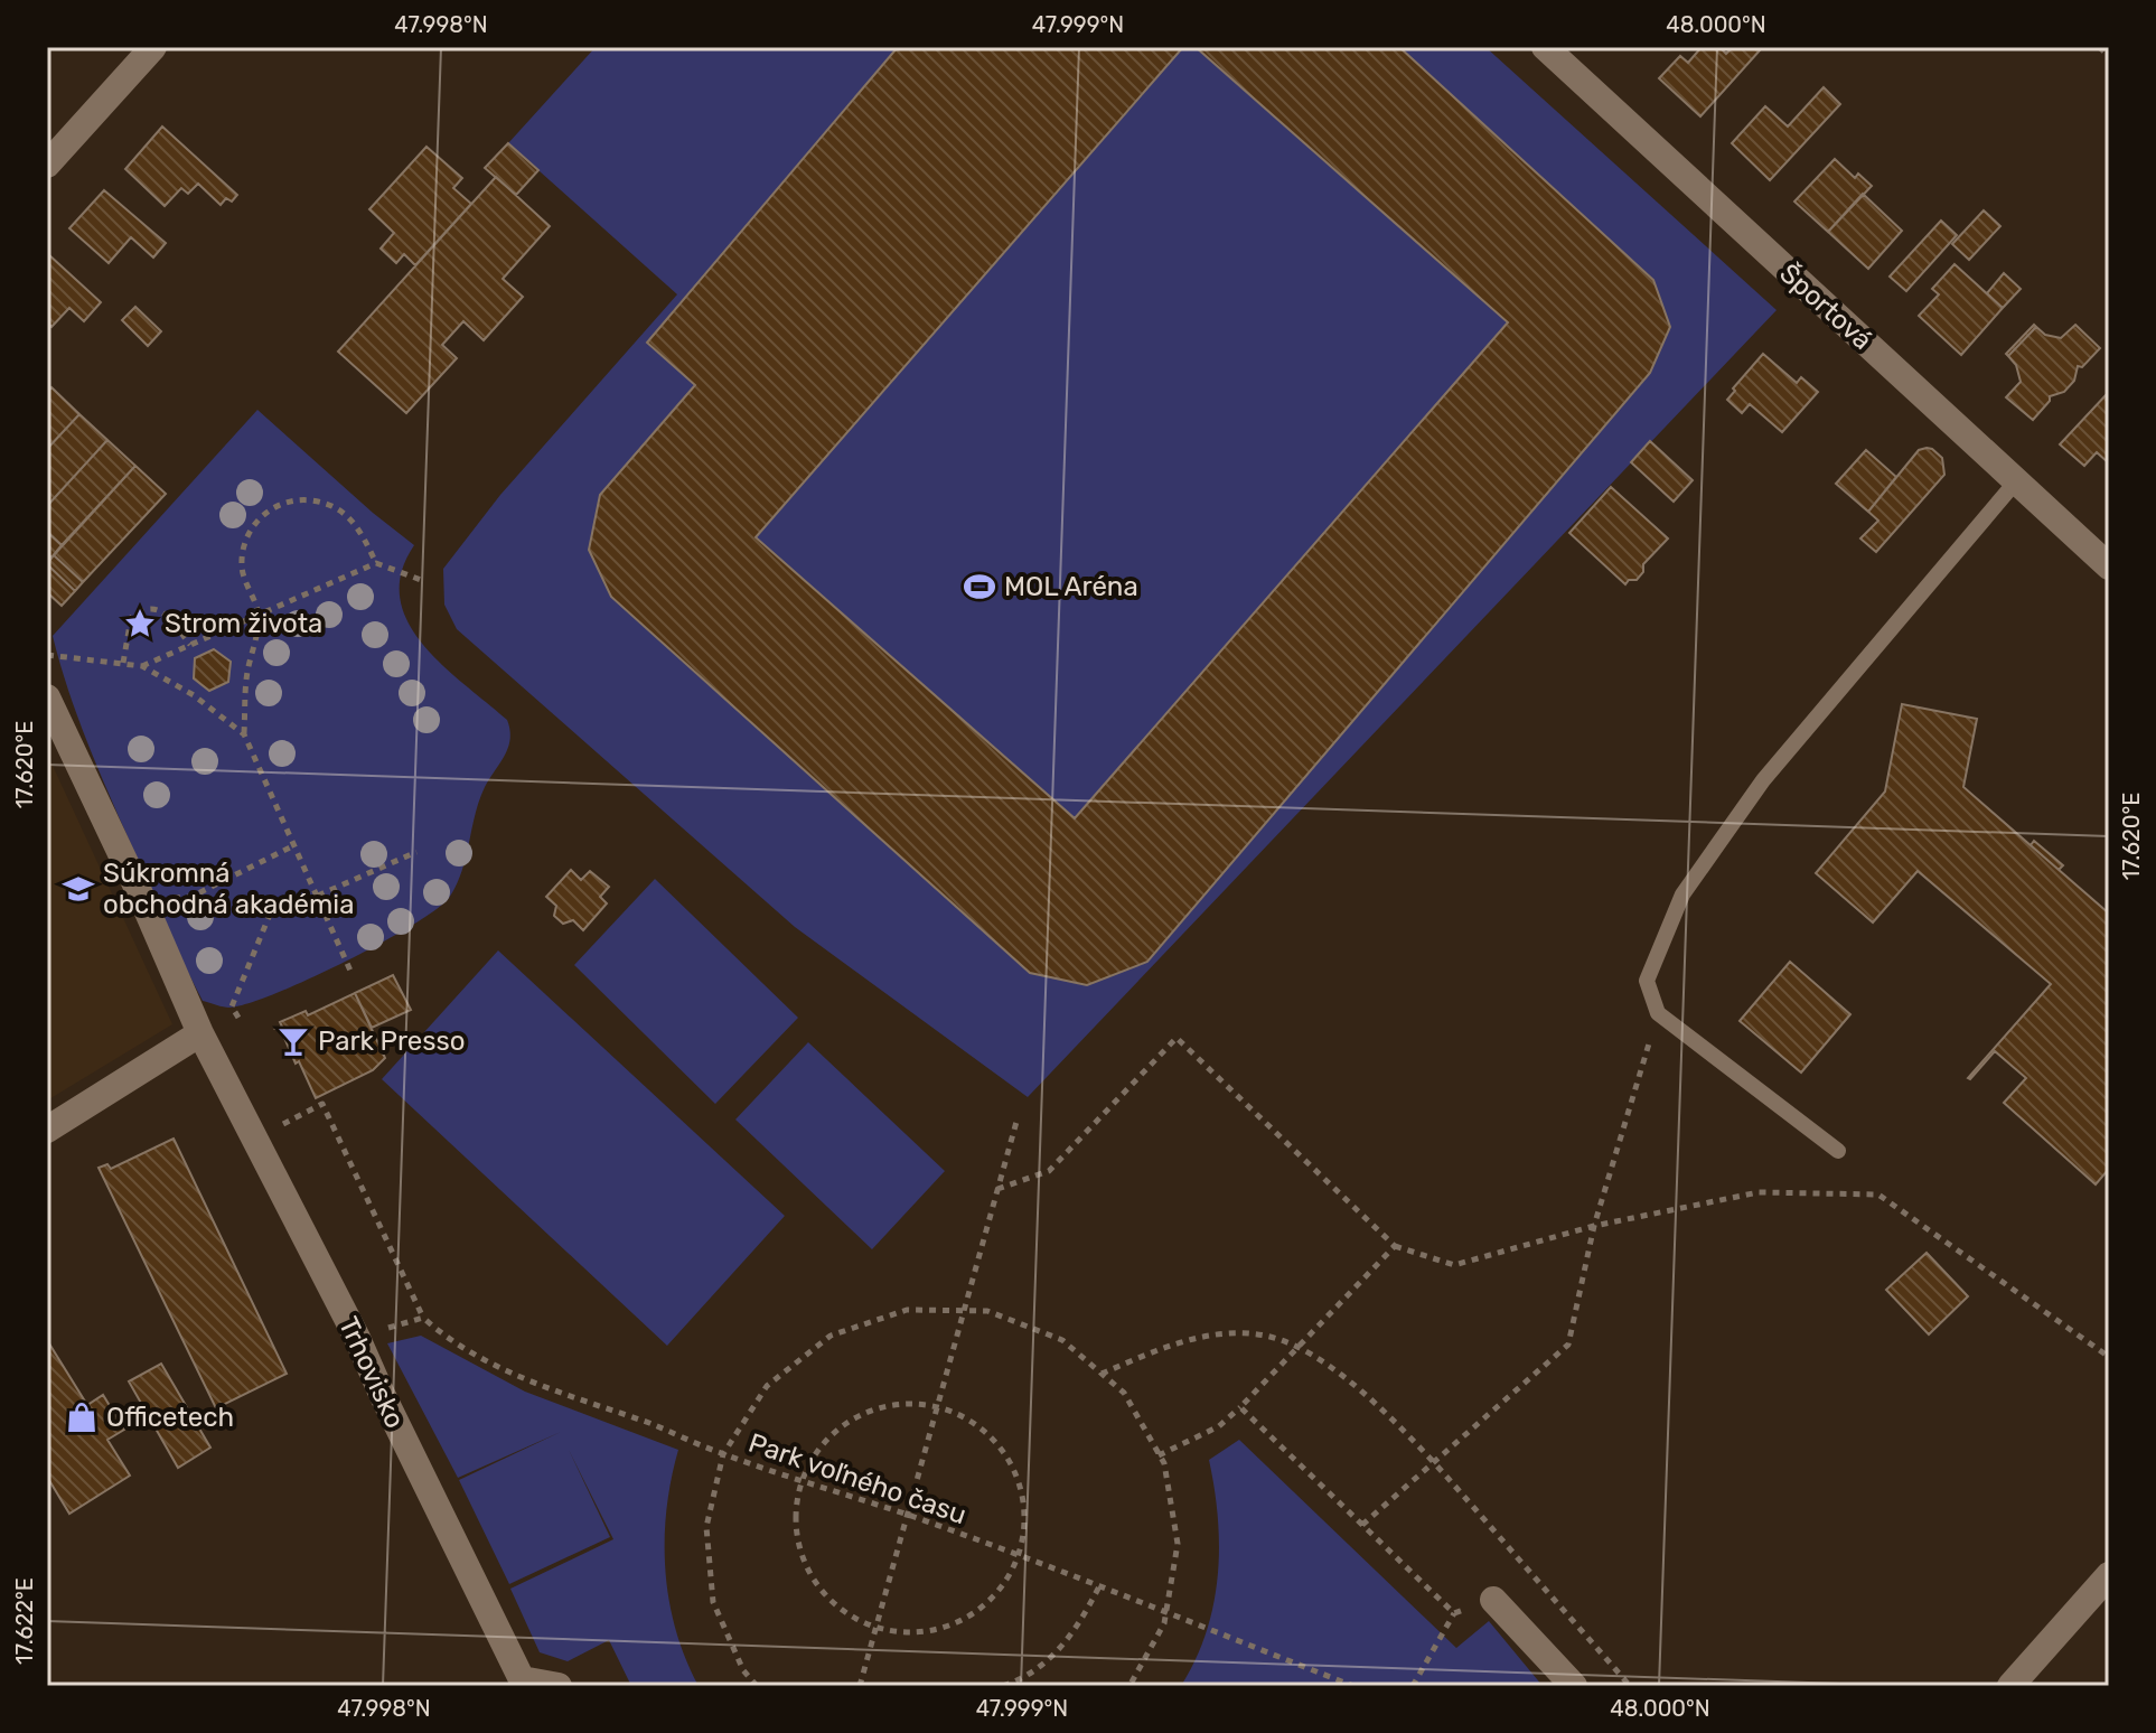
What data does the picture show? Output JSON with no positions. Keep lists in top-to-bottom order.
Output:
{
  "streets": {
    "street": ["Športová", "Trhovisko"],
    "path": ["Park voľného času"]
  },
  "places": {
    "sports": ["MOL Aréna"],
    "place": ["Strom života"],
    "school or university": ["Súkromná obchodná akadémia"],
    "bar": ["Park Presso"],
    "shop": ["Officetech"]
  },
  "coordinates": [
    "47.998°N",
    "47.999°N",
    "48.000°N",
    "17.620°E",
    "17.622°E"
  ]
}
